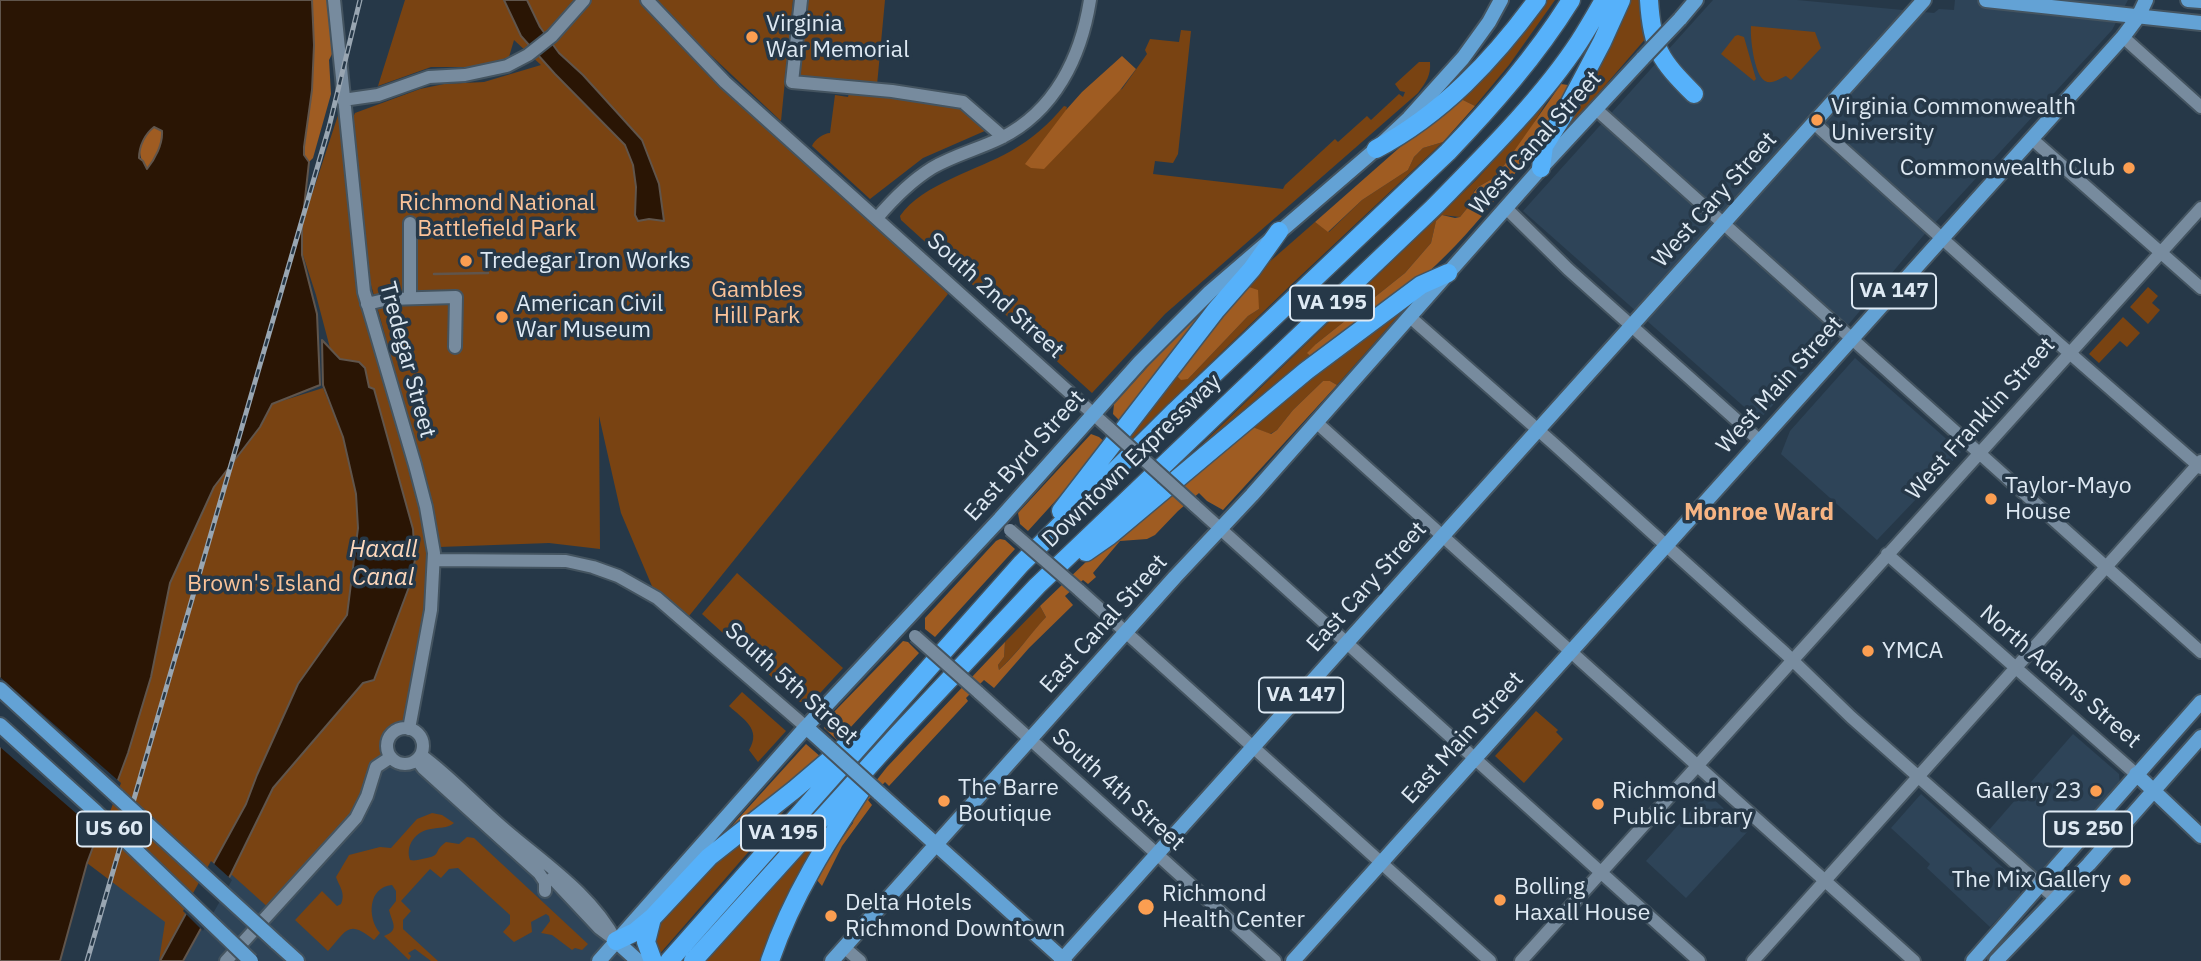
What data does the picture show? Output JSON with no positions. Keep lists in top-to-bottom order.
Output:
{
  "streets": {
    "highway": ["VA 195", "Downtown Expressway"],
    "main road": [
      "West Canal Street",
      "West Cary Street",
      "VA 147",
      "West Main Street",
      "East Byrd Street",
      "East Cary Street",
      "East Canal Street",
      "North Adams Street",
      "South 5th Street",
      "East Main Street",
      "US 60",
      "US 250"
    ],
    "street": [
      "South 2nd Street",
      "Tredegar Street",
      "West Franklin Street",
      "South 4th Street"
    ]
  },
  "crossings": [
    ["West Canal Street", "East Canal Street"],
    ["West Cary Street", "East Cary Street"],
    ["South 2nd Street", "West Franklin Street"],
    ["South 2nd Street", "East Byrd Street"],
    ["South 2nd Street", "East Cary Street"],
    ["South 2nd Street", "East Canal Street"],
    ["South 2nd Street", "East Main Street"],
    ["Tredegar Street", "South 5th Street"],
    ["West Main Street", "East Main Street"],
    ["West Franklin Street", "North Adams Street"],
    ["East Byrd Street", "South 5th Street"],
    ["East Byrd Street", "South 4th Street"],
    ["East Cary Street", "South 5th Street"],
    ["East Cary Street", "South 4th Street"],
    ["East Canal Street", "South 5th Street"],
    ["East Canal Street", "South 4th Street"],
    ["North Adams Street", "US 250"]
  ],
  "districts": ["Monroe Ward"],
  "water": ["Haxall Canal"],
  "parks": ["Richmond National Battlefield Park", "Gambles Hill Park", "Brown's Island"],
  "places": [
    "Virginia War Memorial",
    "Virginia Commonwealth University",
    "Commonwealth Club",
    "Tredegar Iron Works",
    "American Civil War Museum",
    "Taylor-Mayo House",
    "YMCA",
    "Gallery 23",
    "The Barre Boutique",
    "Richmond Public Library",
    "The Mix Gallery",
    "Bolling Haxall House",
    "Richmond Health Center",
    "Delta Hotels Richmond Downtown"
  ]
}
